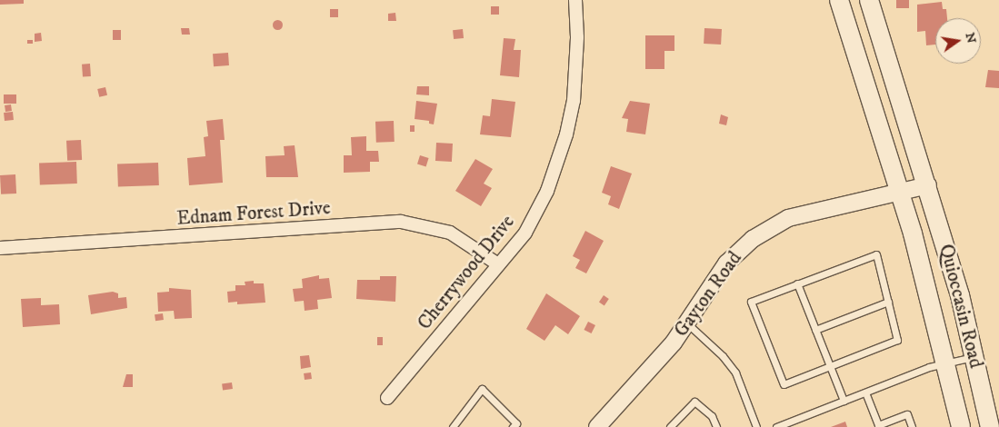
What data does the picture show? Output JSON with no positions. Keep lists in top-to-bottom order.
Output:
{
  "streets": {
    "main road": ["Quioccasin Road"],
    "street": ["Ednam Forest Drive", "Cherrywood Drive", "Gayton Road"]
  },
  "crossings": [
    ["Ednam Forest Drive", "Cherrywood Drive"],
    ["Gayton Road", "Quioccasin Road"]
  ],
  "north": "right"
}
